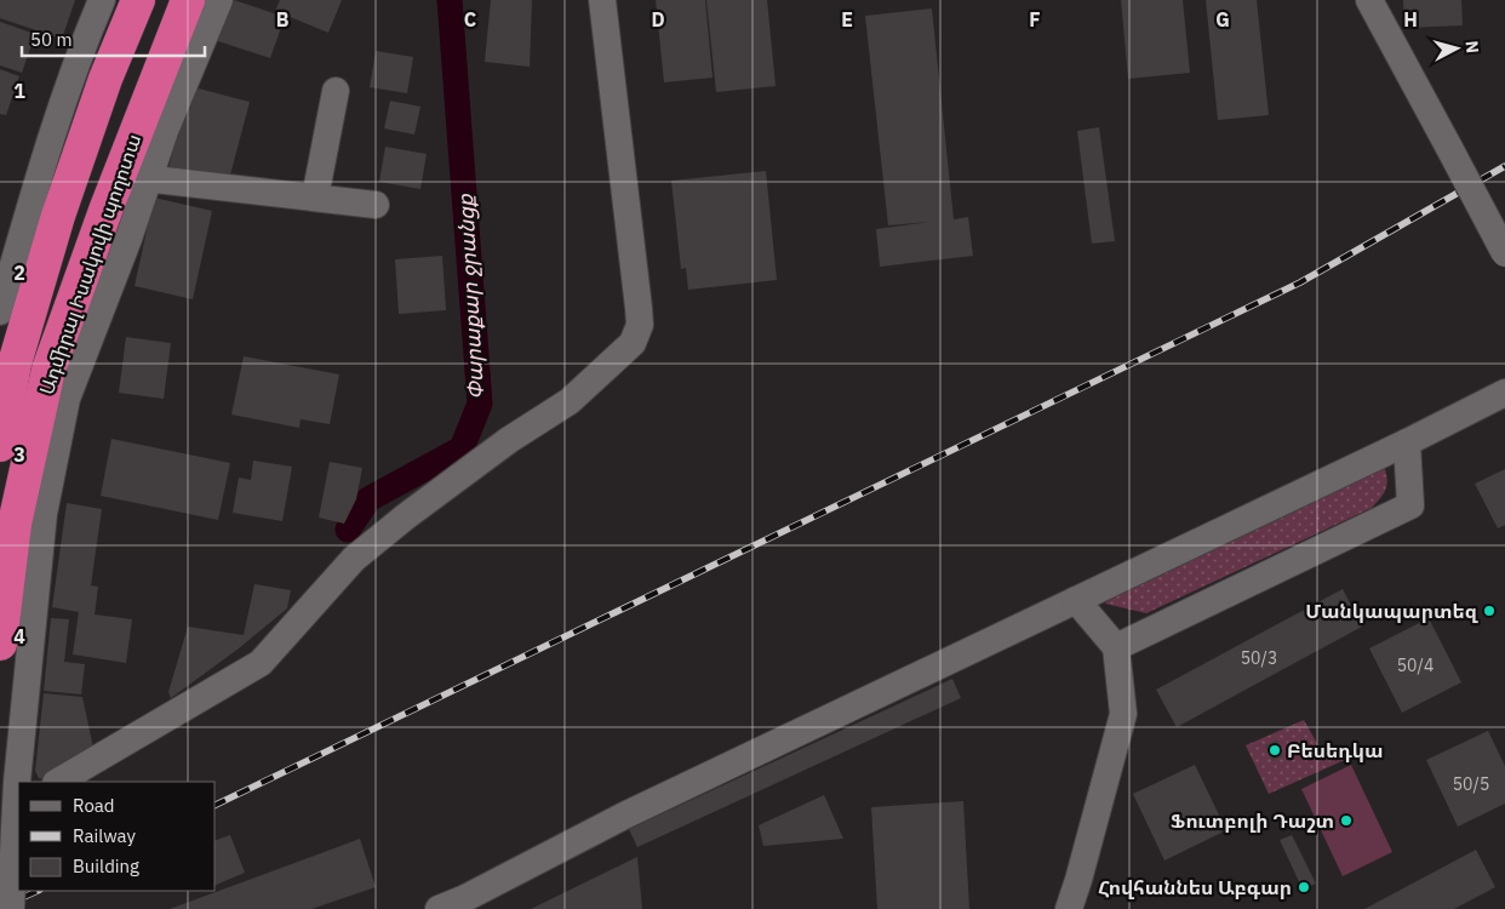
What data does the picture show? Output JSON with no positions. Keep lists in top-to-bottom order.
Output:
{
  "streets": {
    "highway": ["Ադմիրալ Իսակովի պողոտա"]
  },
  "water": ["Փարաքար ջրանցք"],
  "places": [
    "Մանկապարտեզ",
    "Բեսեդկա",
    "Ֆուտբոլի Դաշտ",
    "Հովհաննես Աբգար"
  ],
  "house_numbers": ["50/3", "50/4", "50/5"],
  "legend": ["Road", "Railway", "Building"],
  "scale_bar": "50 m",
  "north": "right",
  "grid": {
    "columns": [
      "B",
      "C",
      "D",
      "E",
      "F",
      "G",
      "H"
    ],
    "rows": [
      "1",
      "2",
      "3",
      "4"
    ]
  }
}
